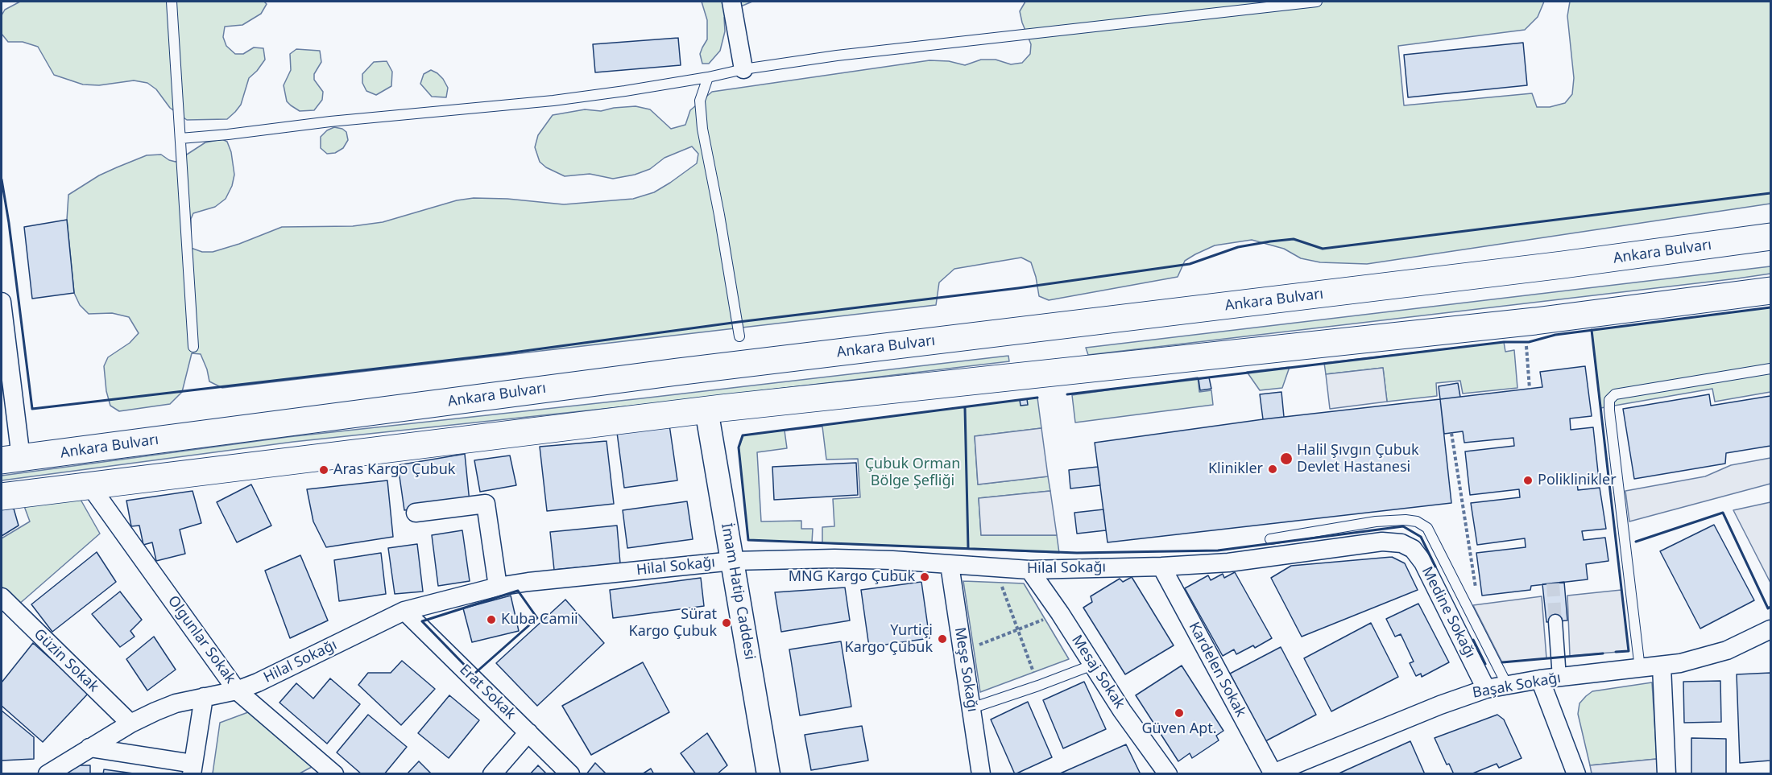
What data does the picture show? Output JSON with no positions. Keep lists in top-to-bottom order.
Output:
{
  "streets": {
    "main road": ["Ankara Bulvarı"],
    "street": [
      "Hilal Sokağı",
      "İmam Hatip Caddesi",
      "Medine Sokağı",
      "Olgunlar Sokak",
      "Güzin Sokak",
      "Meşe Sokağı",
      "Kardelen Sokak",
      "Mesaj Sokak",
      "Başak Sokağı",
      "Erat Sokak"
    ]
  },
  "crossings": [
    ["Hilal Sokağı", "İmam Hatip Caddesi"],
    ["Hilal Sokağı", "Medine Sokağı"],
    ["Hilal Sokağı", "Olgunlar Sokak"],
    ["Hilal Sokağı", "Güzin Sokak"],
    ["Hilal Sokağı", "Meşe Sokağı"],
    ["Hilal Sokağı", "Kardelen Sokak"],
    ["Hilal Sokağı", "Mesaj Sokak"],
    ["Hilal Sokağı", "Erat Sokak"],
    ["Medine Sokağı", "Başak Sokağı"],
    ["Kardelen Sokak", "Başak Sokağı"]
  ],
  "parks": ["Çubuk Orman Bölge Şefliği"],
  "places": [
    "Halil Şıvgın Çubuk Devlet Hastanesi",
    "Klinikler",
    "Aras Kargo Çubuk",
    "Poliklinikler",
    "MNG Kargo Çubuk",
    "Kuba Camii",
    "Sürat Kargo Çubuk",
    "Yurtiçi Kargo Çubuk",
    "Güven Apt."
  ]
}
